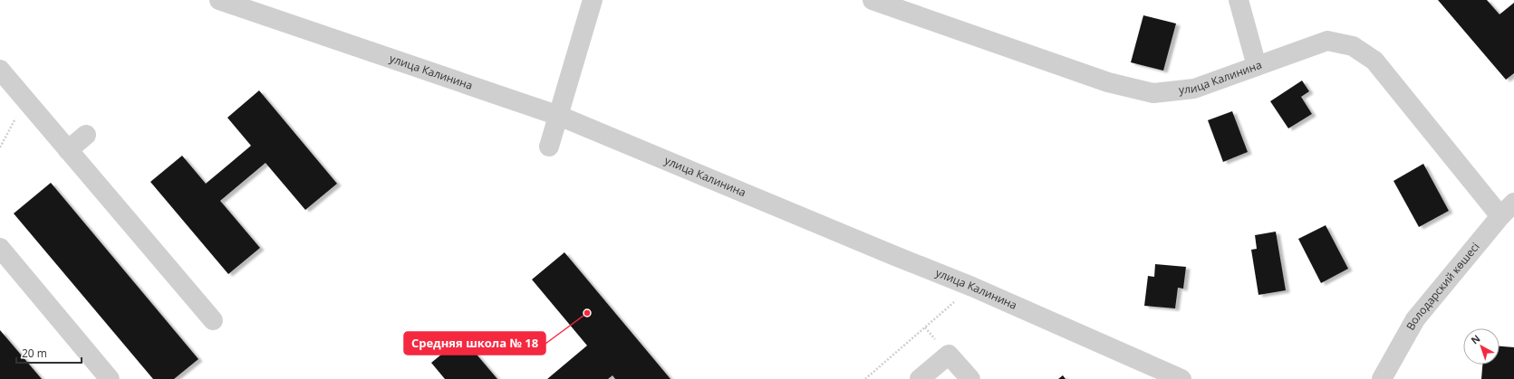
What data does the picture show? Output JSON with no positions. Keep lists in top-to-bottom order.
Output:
{
  "streets": {
    "street": ["улица Калинина", "Володарский көшесі"]
  },
  "crossings": [
    ["улица Калинина", "Володарский көшесі"]
  ],
  "places": ["Средняя школа № 18"],
  "scale_bar": "20 m",
  "north": "top left"
}
